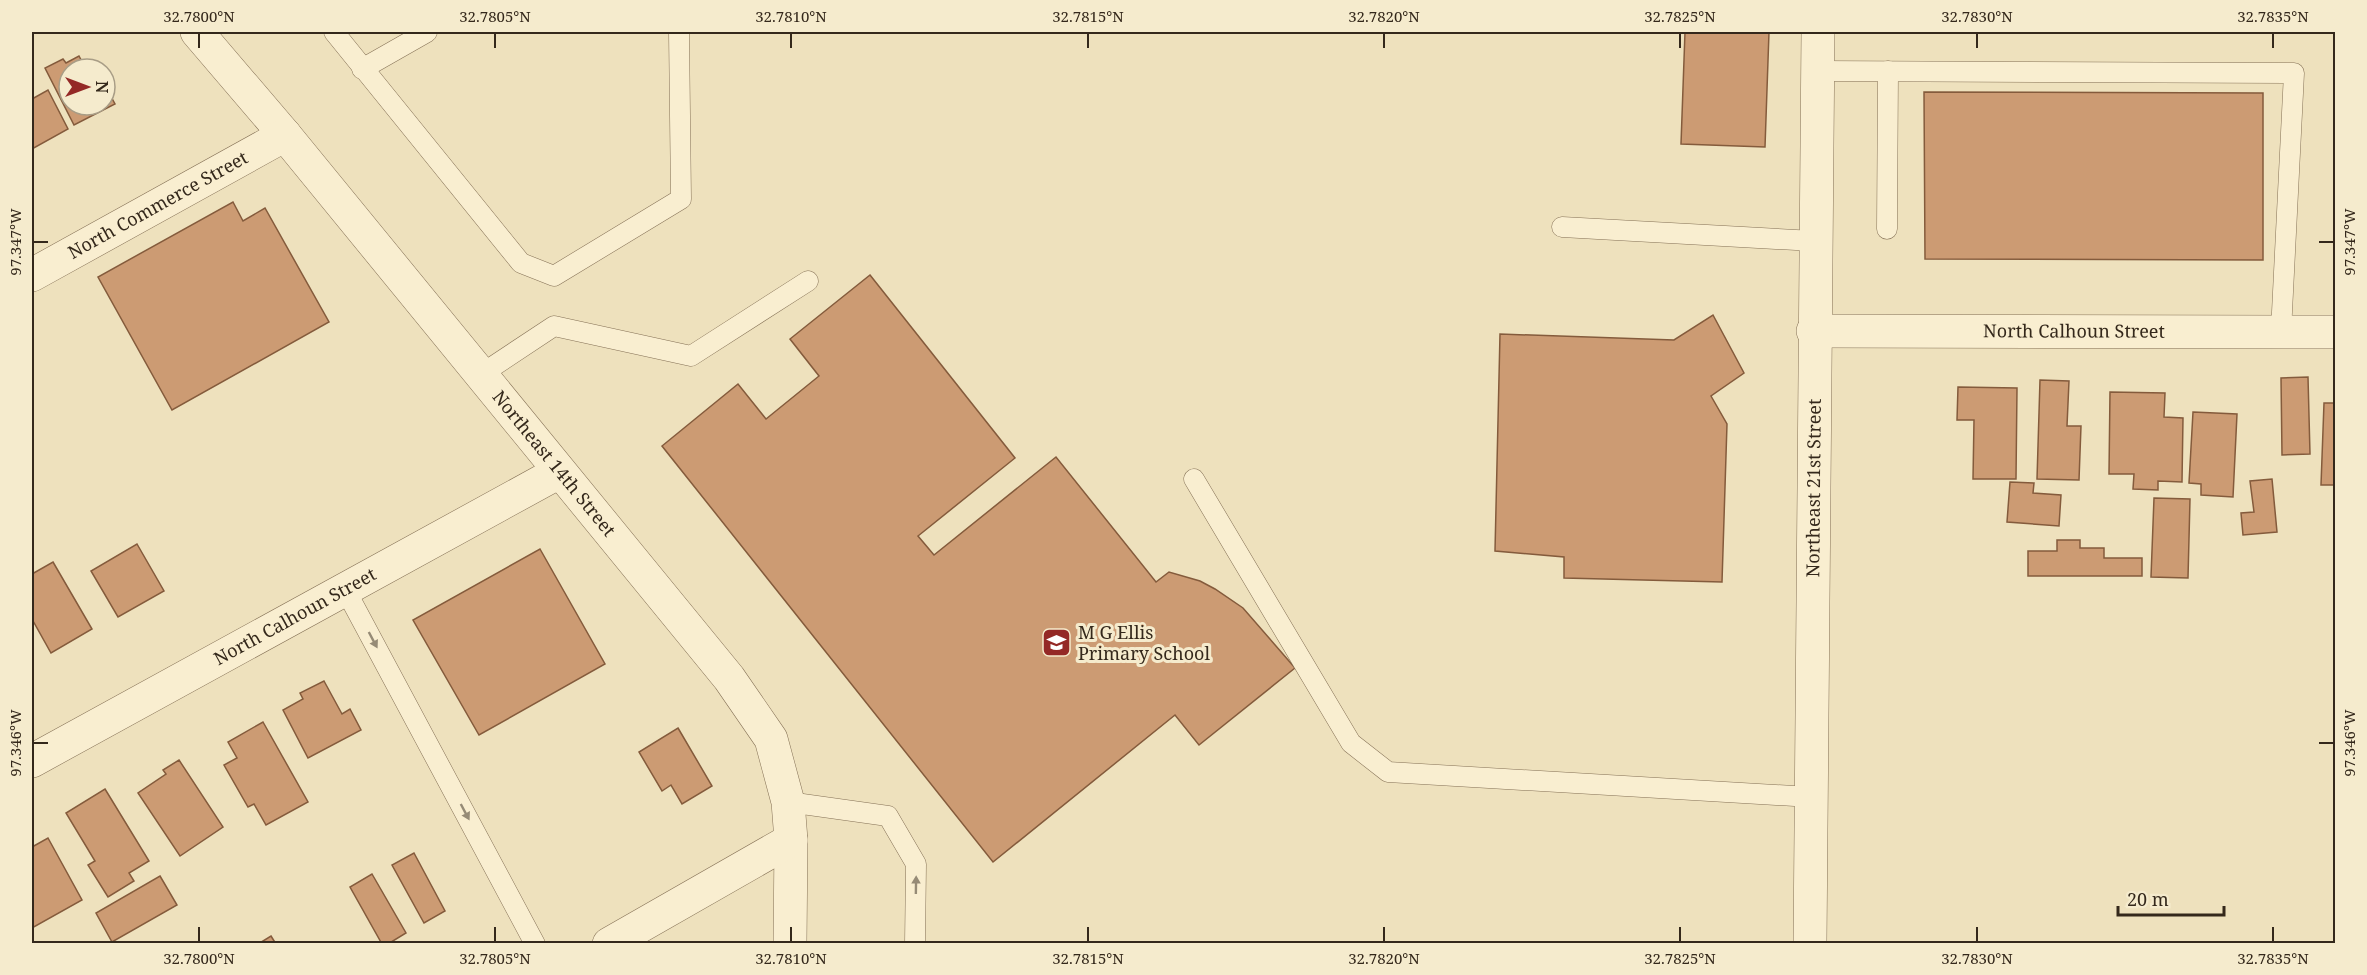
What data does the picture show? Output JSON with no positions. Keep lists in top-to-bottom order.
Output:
{
  "streets": {
    "street": [
      "North Commerce Street",
      "North Calhoun Street",
      "Northeast 14th Street",
      "Northeast 21st Street"
    ]
  },
  "crossings": [
    ["North Commerce Street", "Northeast 14th Street"],
    ["North Calhoun Street", "Northeast 14th Street"],
    ["North Calhoun Street", "Northeast 21st Street"]
  ],
  "places": {
    "school or university": ["M G Ellis Primary School"]
  },
  "scale_bar": "20 m",
  "north": "right",
  "coordinates": [
    "32.7800°N",
    "32.7805°N",
    "32.7810°N",
    "32.7815°N",
    "32.7820°N",
    "32.7825°N",
    "32.7830°N",
    "32.7835°N",
    "97.347°W",
    "97.346°W"
  ]
}
